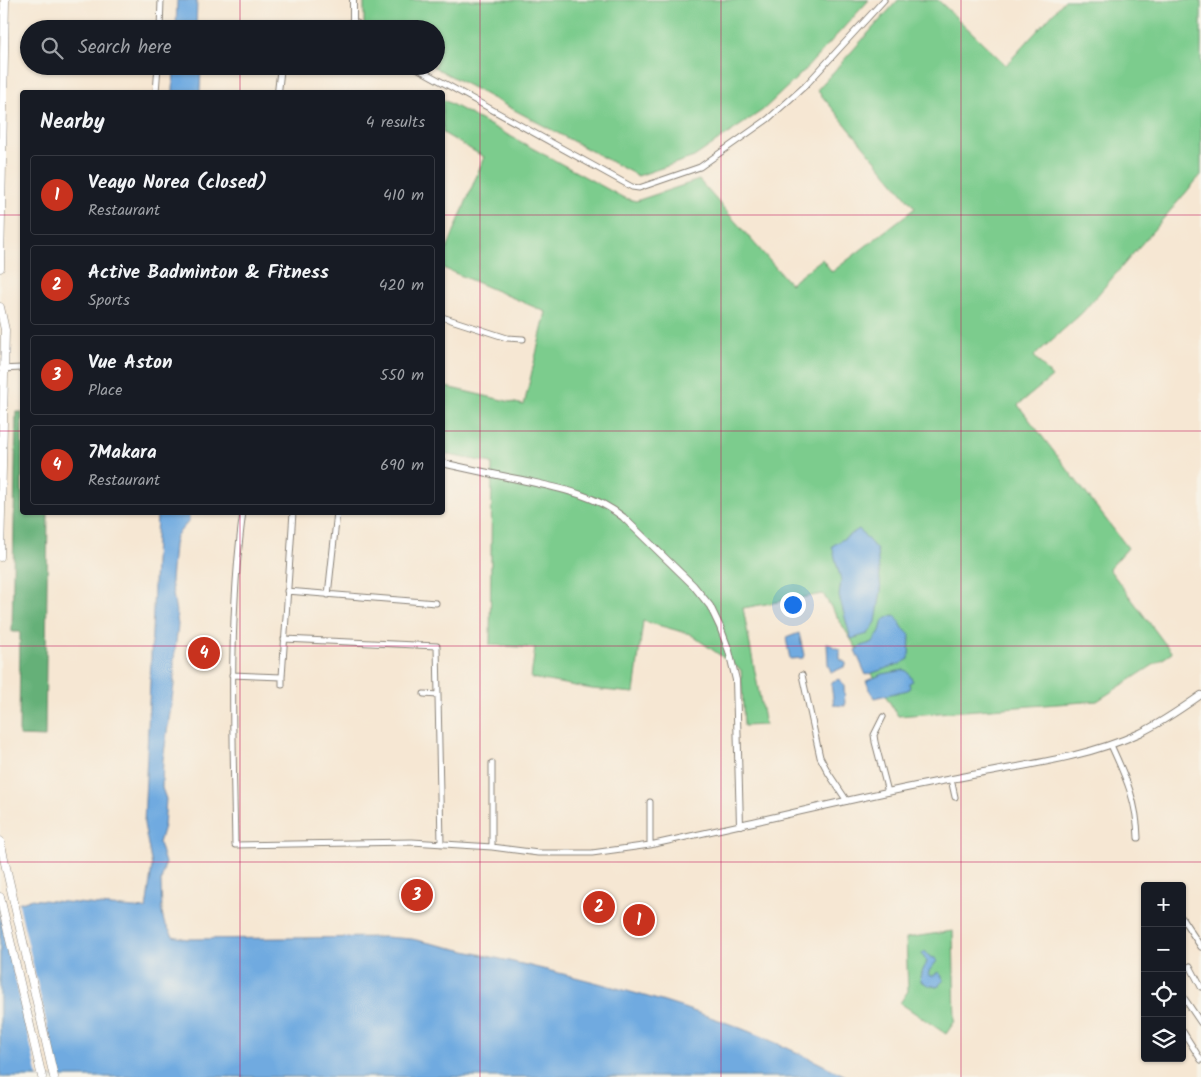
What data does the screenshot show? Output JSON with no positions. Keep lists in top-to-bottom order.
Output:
{
  "page": {
    "search": "Search here",
    "heading": ["Nearby", "4 results"],
    "list": [
      {
        "mark": "1",
        "name": "Veayo Norea (closed)",
        "note": "Restaurant",
        "value": "410 m"
      },
      {
        "mark": "2",
        "name": "Active Badminton & Fitness",
        "note": "Sports",
        "value": "420 m"
      },
      {
        "mark": "3",
        "name": "Vue Aston",
        "note": "Place",
        "value": "550 m"
      },
      {
        "mark": "4",
        "name": "7Makara",
        "note": "Restaurant",
        "value": "690 m"
      }
    ],
    "pins": [
      "4",
      "3",
      "2",
      "1"
    ],
    "map_buttons": ["+", "−"]
  }
}
